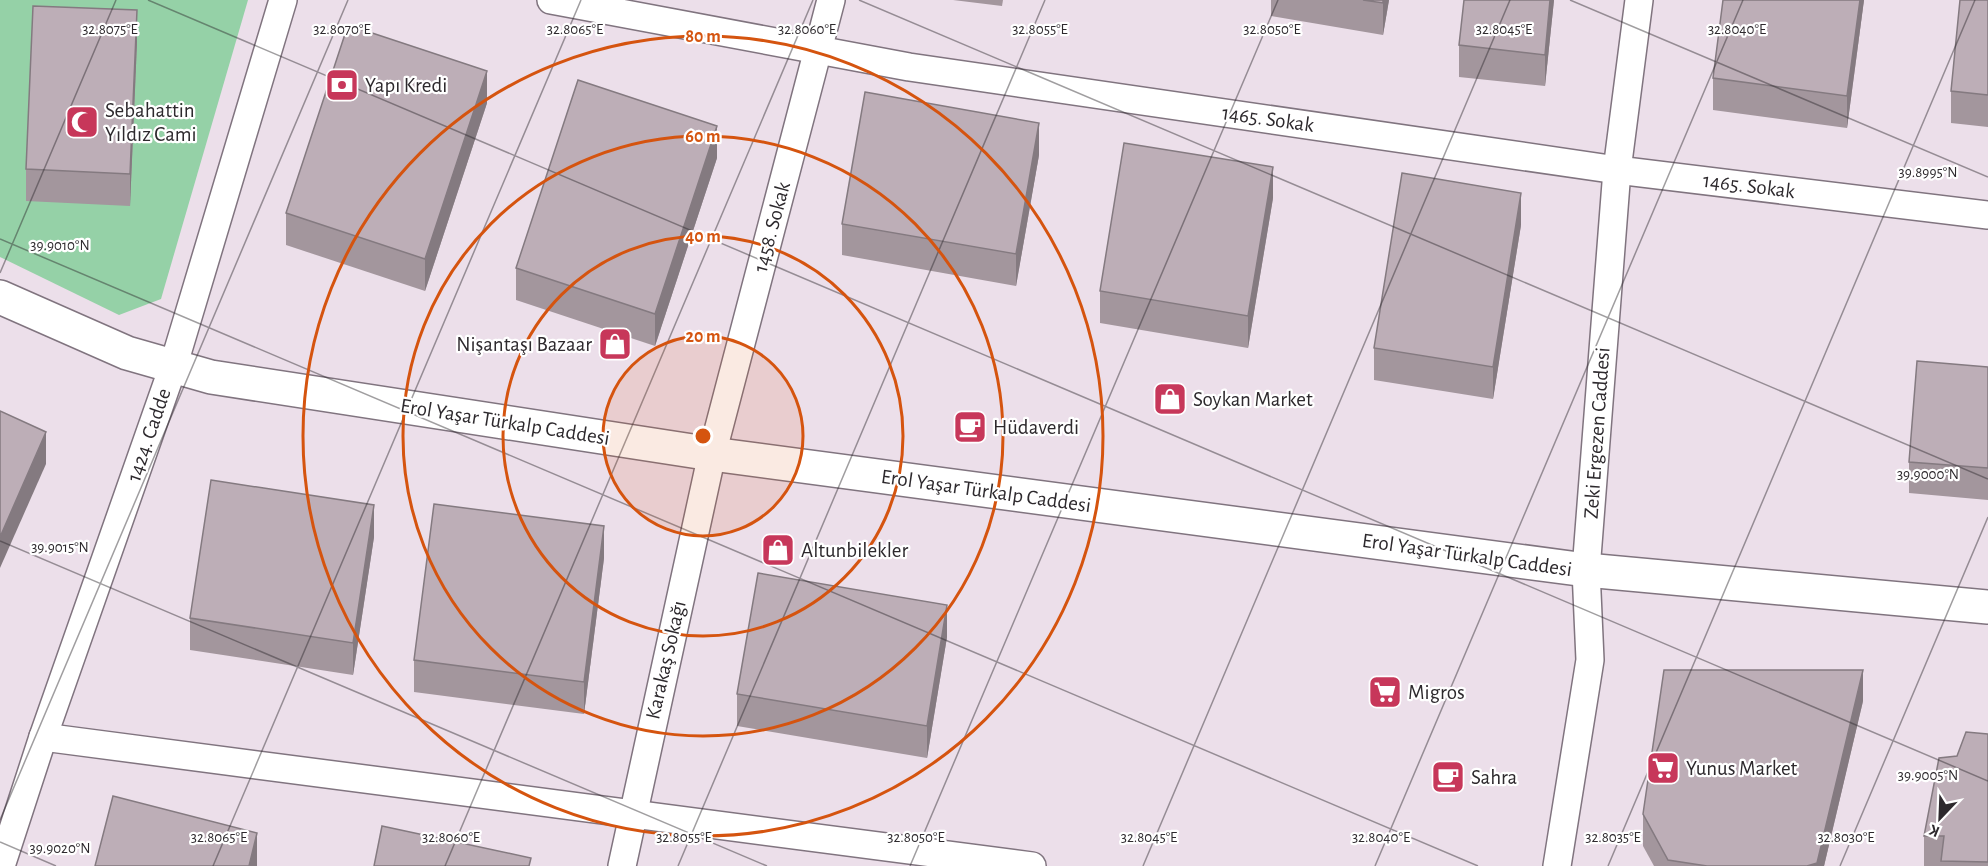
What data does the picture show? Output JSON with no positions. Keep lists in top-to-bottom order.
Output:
{
  "streets": {
    "street": [
      "1465. Sokak",
      "1458. Sokak",
      "Erol Yaşar Türkalp Caddesi",
      "Zeki Ergezen Caddesi",
      "1424. Cadde",
      "Karakaş Sokağı"
    ]
  },
  "crossings": [
    ["1465. Sokak", "1458. Sokak"],
    ["1465. Sokak", "Zeki Ergezen Caddesi"],
    ["1458. Sokak", "Erol Yaşar Türkalp Caddesi"],
    ["1458. Sokak", "Karakaş Sokağı"],
    ["Erol Yaşar Türkalp Caddesi", "Zeki Ergezen Caddesi"],
    ["Erol Yaşar Türkalp Caddesi", "1424. Cadde"],
    ["Erol Yaşar Türkalp Caddesi", "Karakaş Sokağı"]
  ],
  "places": {
    "bank": ["Yapı Kredi"],
    "mosque": ["Sebahattin Yıldız Cami"],
    "shop": ["Nişantaşı Bazaar", "Soykan Market", "Altunbilekler"],
    "cafe": ["Hüdaverdi", "Sahra"],
    "supermarket": ["Migros", "Yunus Market"]
  },
  "north": "bottom left",
  "coordinates": [
    "32.8075°E",
    "32.8065°E",
    "32.8060°E",
    "32.8055°E",
    "32.8045°E",
    "32.8040°E",
    "32.8070°E",
    "32.8050°E",
    "39.8995°N",
    "39.9010°N",
    "39.9000°N",
    "39.9015°N",
    "39.9005°N",
    "32.8035°E",
    "32.8030°E",
    "39.9020°N"
  ],
  "rings": [
    "80 m",
    "60 m",
    "40 m",
    "20 m"
  ]
}
